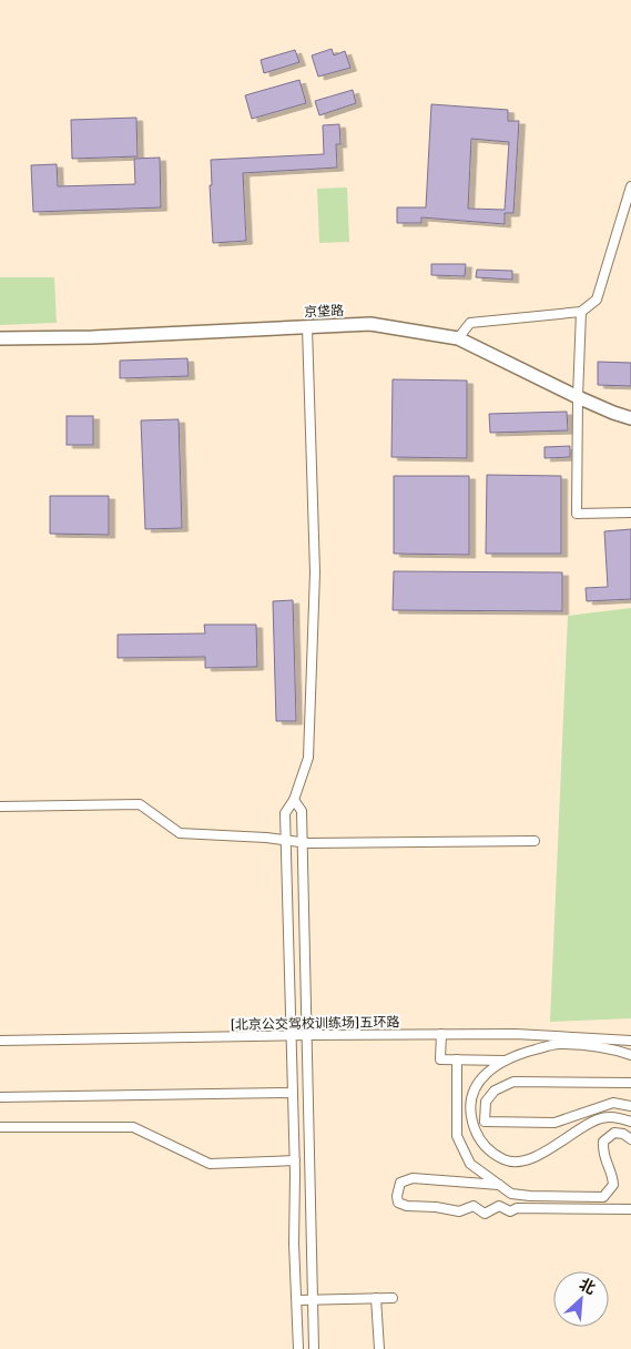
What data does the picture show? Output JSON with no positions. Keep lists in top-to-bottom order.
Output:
{
  "streets": {
    "street": ["京垡路", "[北京公交驾校训练场]五环路"]
  },
  "north": "top right"
}
